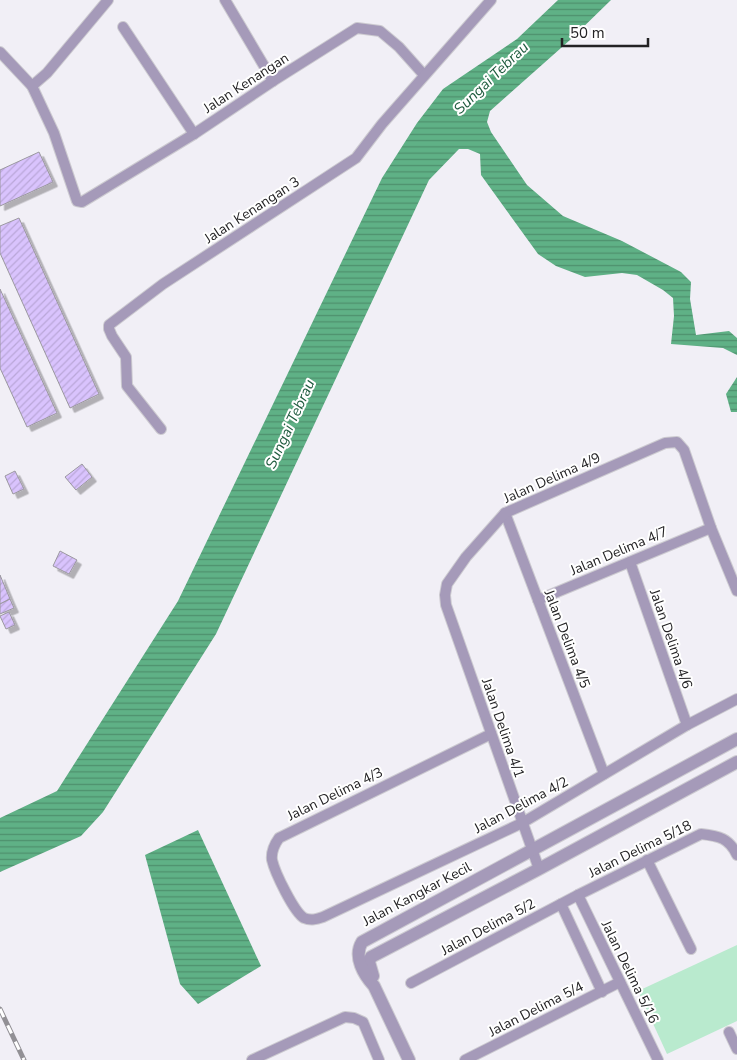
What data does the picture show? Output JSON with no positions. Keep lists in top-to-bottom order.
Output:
{
  "streets": {
    "street": [
      "Jalan Kenangan",
      "Jalan Kenangan 3",
      "Jalan Delima 4/9",
      "Jalan Delima 4/7",
      "Jalan Delima 4/5",
      "Jalan Delima 4/6",
      "Jalan Delima 4/1",
      "Jalan Delima 4/3",
      "Jalan Delima 4/2",
      "Jalan Delima 5/18",
      "Jalan Kangkar Kecil",
      "Jalan Delima 5/2",
      "Jalan Delima 5/16",
      "Jalan Delima 5/4"
    ]
  },
  "crossings": [
    ["Jalan Kenangan", "Jalan Kenangan 3"],
    ["Jalan Delima 4/9", "Jalan Delima 4/7"],
    ["Jalan Delima 4/9", "Jalan Delima 4/5"],
    ["Jalan Delima 4/9", "Jalan Delima 4/1"],
    ["Jalan Delima 4/7", "Jalan Delima 4/5"],
    ["Jalan Delima 4/7", "Jalan Delima 4/6"],
    ["Jalan Delima 4/5", "Jalan Delima 4/2"],
    ["Jalan Delima 4/6", "Jalan Delima 4/2"],
    ["Jalan Delima 4/1", "Jalan Delima 4/3"],
    ["Jalan Delima 4/1", "Jalan Delima 4/2"],
    ["Jalan Delima 4/1", "Jalan Kangkar Kecil"],
    ["Jalan Delima 4/3", "Jalan Delima 4/2"],
    ["Jalan Delima 5/18", "Jalan Delima 5/2"],
    ["Jalan Delima 5/18", "Jalan Delima 5/16"],
    ["Jalan Delima 5/2", "Jalan Delima 5/16"],
    ["Jalan Delima 5/16", "Jalan Delima 5/4"]
  ],
  "water": ["Sungai Tebrau"],
  "scale_bar": "50 m"
}
